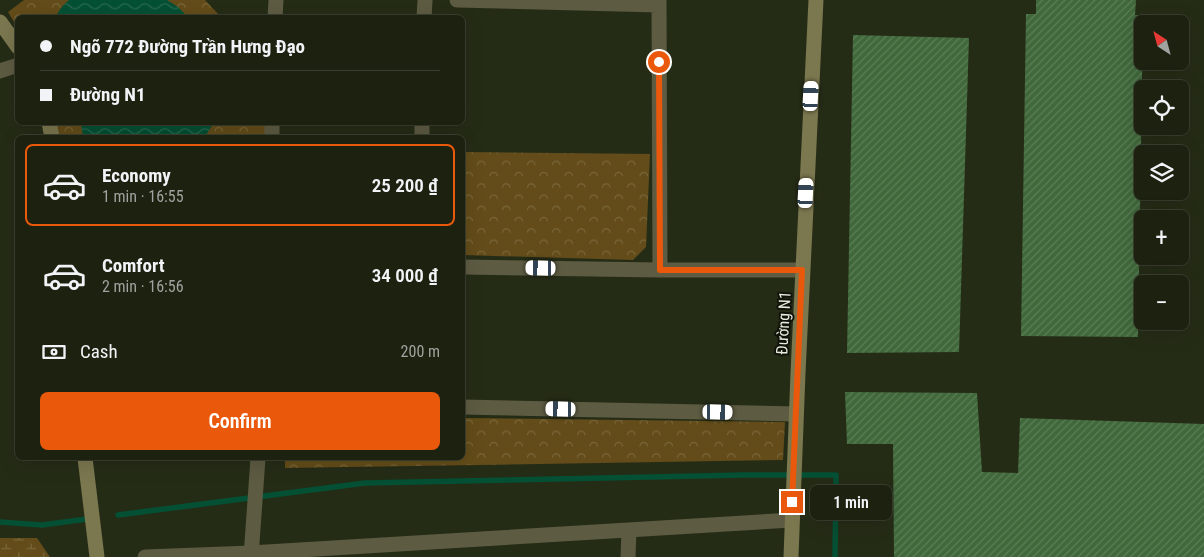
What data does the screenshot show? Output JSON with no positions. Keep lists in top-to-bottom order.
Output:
{
  "streets": {
    "street": ["Đường N1"]
  },
  "north": "top left",
  "page": {
    "map_buttons": ["+", "−"],
    "banner": ["Ngõ 772 Đường Trần Hưng Đạo", "Đường N1"],
    "list": [
      {
        "name": "Economy",
        "note": "1 min · 16:55",
        "value": "25 200 ₫"
      },
      {
        "name": "Comfort",
        "note": "2 min · 16:56",
        "value": "34 000 ₫"
      }
    ],
    "pay": ["Cash", "200 m"],
    "buttons": "Confirm",
    "bubble": "1 min"
  }
}
